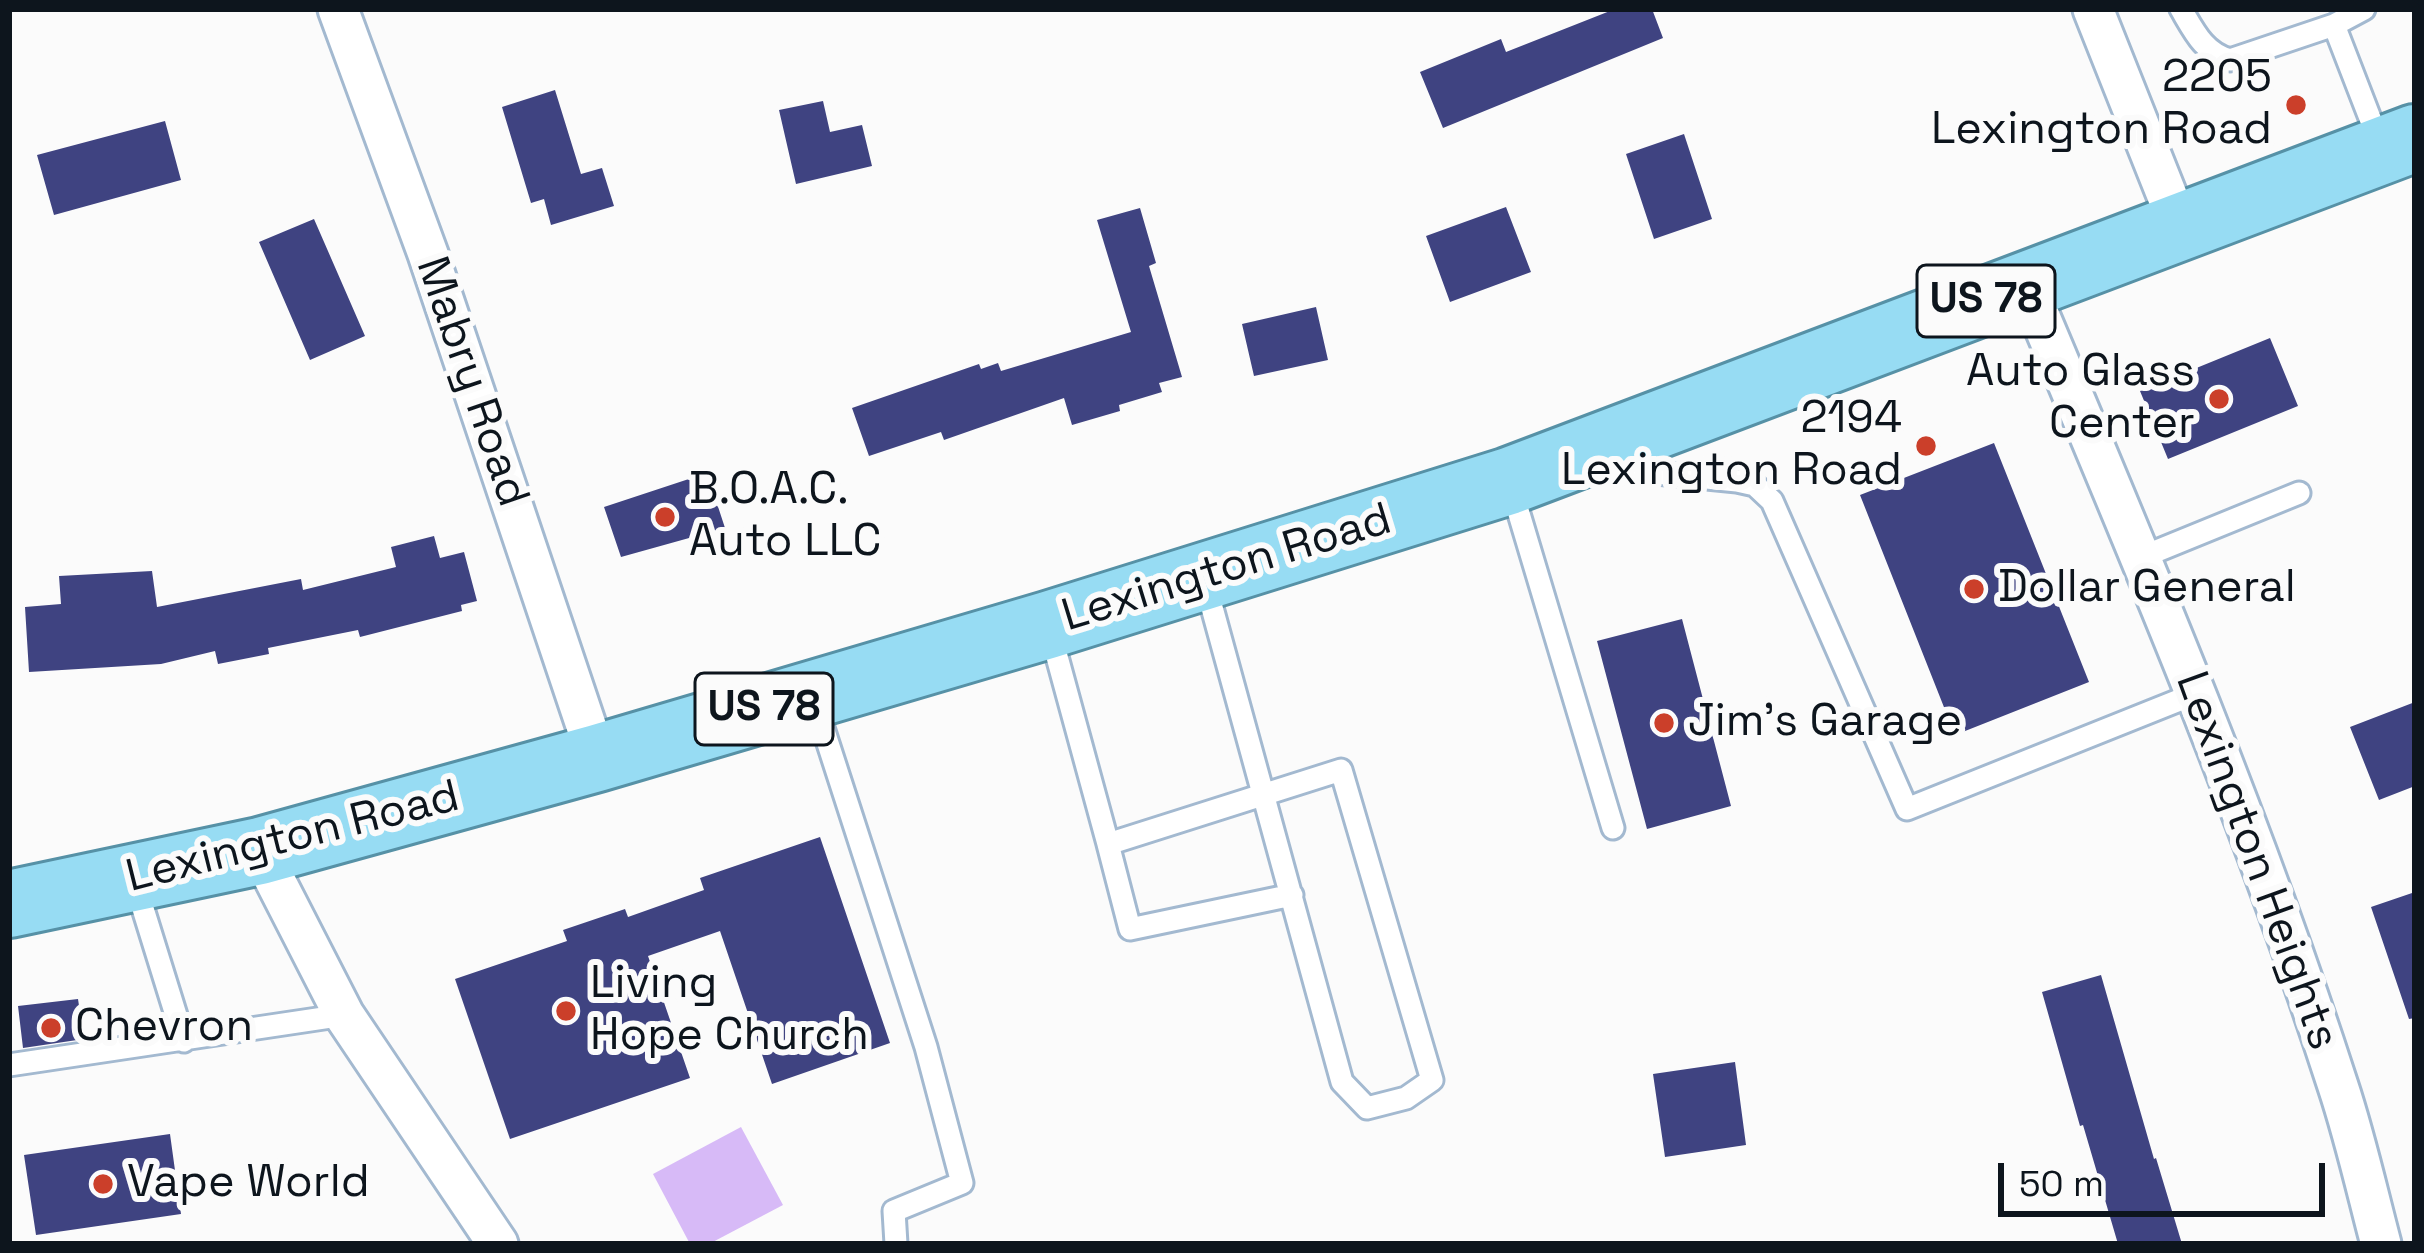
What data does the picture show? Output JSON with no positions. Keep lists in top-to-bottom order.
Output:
{
  "streets": {
    "highway": ["US 78", "Lexington Road"],
    "street": ["Mabry Road", "Lexington Heights"]
  },
  "crossings": [
    ["Mabry Road", "Lexington Road"],
    ["Lexington Road", "Lexington Heights"]
  ],
  "places": [
    "2205 Lexington Road",
    "Auto Glass Center",
    "2194 Lexington Road",
    "B.O.A.C. Auto LLC",
    "Dollar General",
    "Jim's Garage",
    "Living Hope Church",
    "Chevron",
    "Vape World"
  ],
  "scale_bar": "50 m"
}
